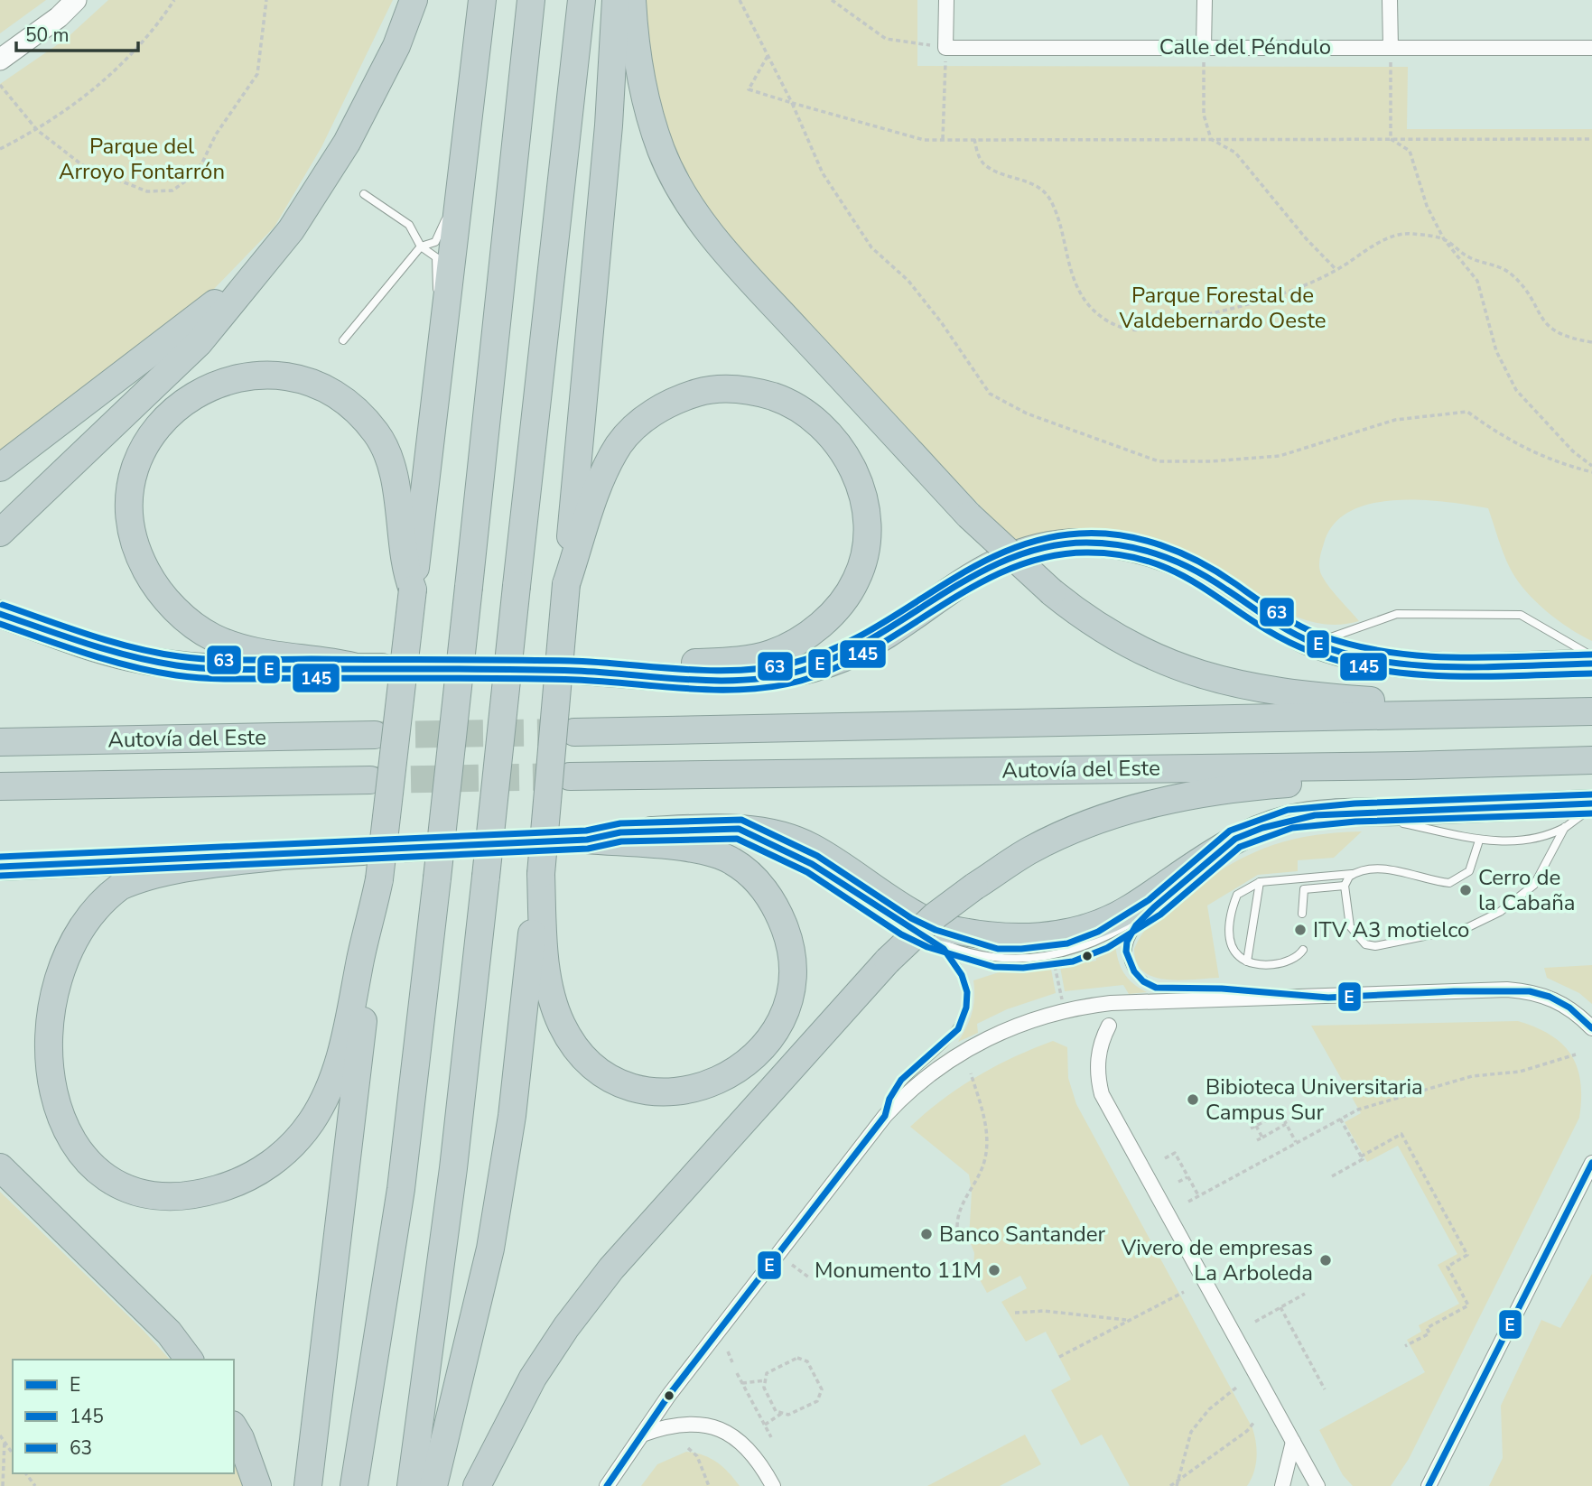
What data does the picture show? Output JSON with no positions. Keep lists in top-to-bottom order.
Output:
{
  "streets": {
    "highway": ["Autovía del Este"],
    "street": ["Calle del Péndulo"]
  },
  "parks": ["Parque del Arroyo Fontarrón", "Parque Forestal de Valdebernardo Oeste"],
  "places": [
    "Cerro de la Cabaña",
    "ITV A3 motielco",
    "Bibioteca Universitaria Campus Sur",
    "Banco Santander",
    "Vivero de empresas La Arboleda",
    "Monumento 11M"
  ],
  "lines": ["transit line 63", "transit line E", "transit line 145"],
  "legend": ["E", "145", "63"],
  "scale_bar": "50 m"
}
